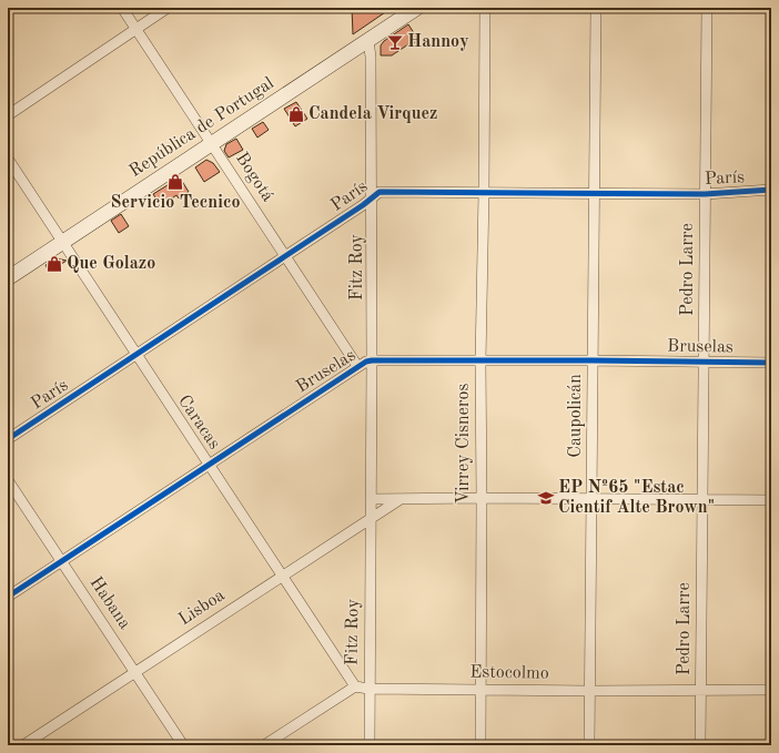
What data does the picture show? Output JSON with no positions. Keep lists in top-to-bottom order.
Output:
{
  "streets": {
    "main road": ["República de Portugal"],
    "street": [
      "Bogotá",
      "París",
      "Fitz Roy",
      "Pedro Larre",
      "Bruselas",
      "Caupolicán",
      "Caracas",
      "Virrey Cisneros",
      "Habana",
      "Lisboa",
      "Estocolmo"
    ]
  },
  "crossings": [
    ["República de Portugal", "Bogotá"],
    ["República de Portugal", "Fitz Roy"],
    ["República de Portugal", "Caracas"],
    ["Bogotá", "París"],
    ["Bogotá", "Bruselas"],
    ["París", "Fitz Roy"],
    ["París", "Pedro Larre"],
    ["París", "Caupolicán"],
    ["París", "Caracas"],
    ["París", "Virrey Cisneros"],
    ["Fitz Roy", "Bruselas"],
    ["Fitz Roy", "Lisboa"],
    ["Fitz Roy", "Estocolmo"],
    ["Pedro Larre", "Bruselas"],
    ["Pedro Larre", "Lisboa"],
    ["Pedro Larre", "Estocolmo"],
    ["Bruselas", "Caupolicán"],
    ["Bruselas", "Caracas"],
    ["Bruselas", "Virrey Cisneros"],
    ["Bruselas", "Habana"],
    ["Caupolicán", "Lisboa"],
    ["Caupolicán", "Estocolmo"],
    ["Caracas", "Lisboa"],
    ["Caracas", "Estocolmo"],
    ["Virrey Cisneros", "Lisboa"],
    ["Virrey Cisneros", "Estocolmo"],
    ["Habana", "Lisboa"]
  ],
  "places": {
    "bar": ["Hannoy"],
    "shop": ["Candela Virquez", "Servicio Tecnico", "Que Golazo"],
    "school or university": ["EP Nº65 \"Estac Cientif Alte Brown\""]
  }
}
